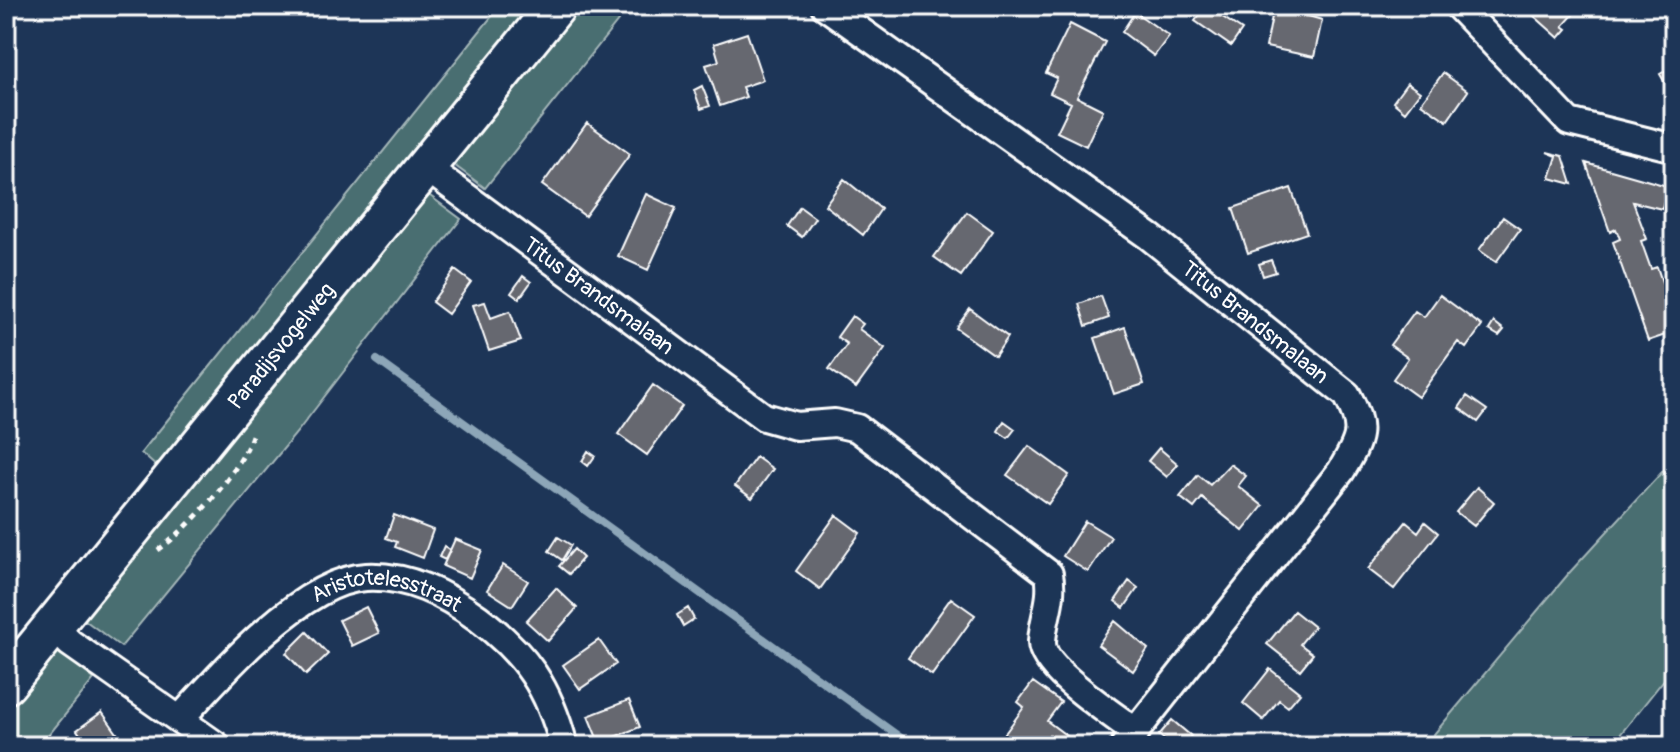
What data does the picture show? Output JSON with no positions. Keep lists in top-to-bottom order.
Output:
{
  "streets": {
    "street": ["Titus Brandsmalaan", "Paradijsvogelweg", "Aristotelesstraat"]
  },
  "crossings": [
    ["Titus Brandsmalaan", "Paradijsvogelweg"]
  ]
}
